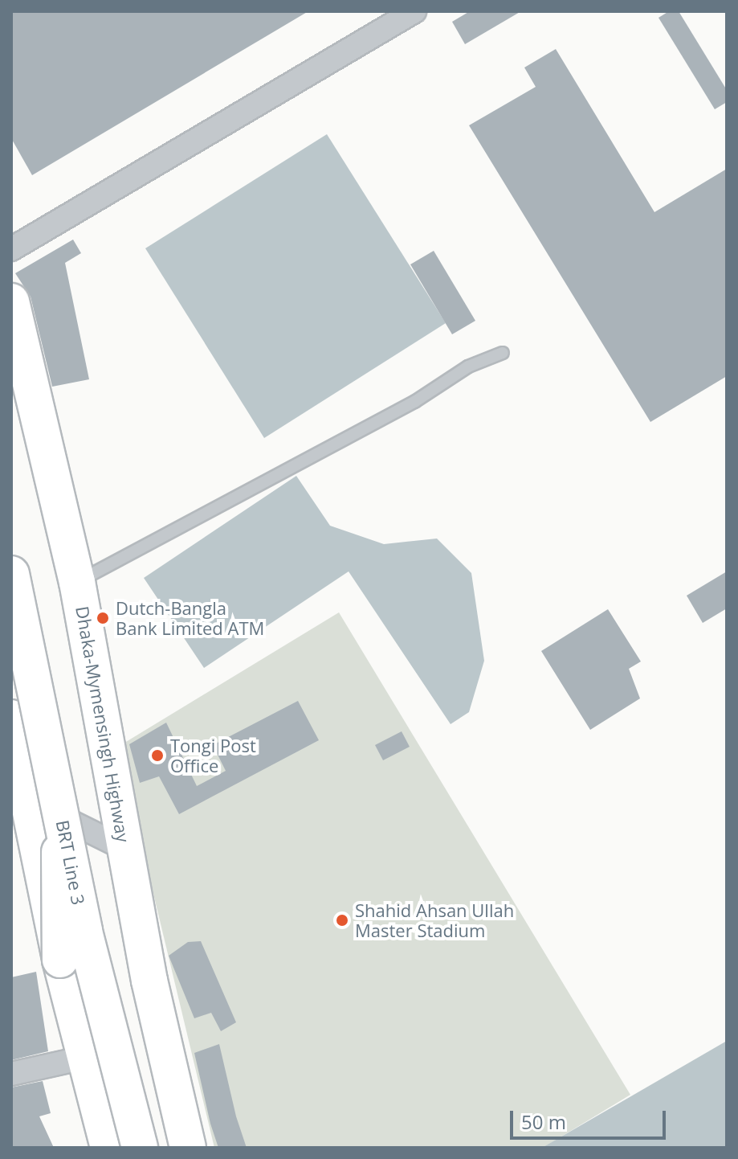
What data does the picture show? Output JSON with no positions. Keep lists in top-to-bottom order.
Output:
{
  "streets": {
    "highway": ["Dhaka-Mymensingh Highway", "BRT Line 3"]
  },
  "places": ["Dutch-Bangla Bank Limited ATM", "Tongi Post Office", "Shahid Ahsan Ullah Master Stadium"],
  "scale_bar": "50 m"
}
